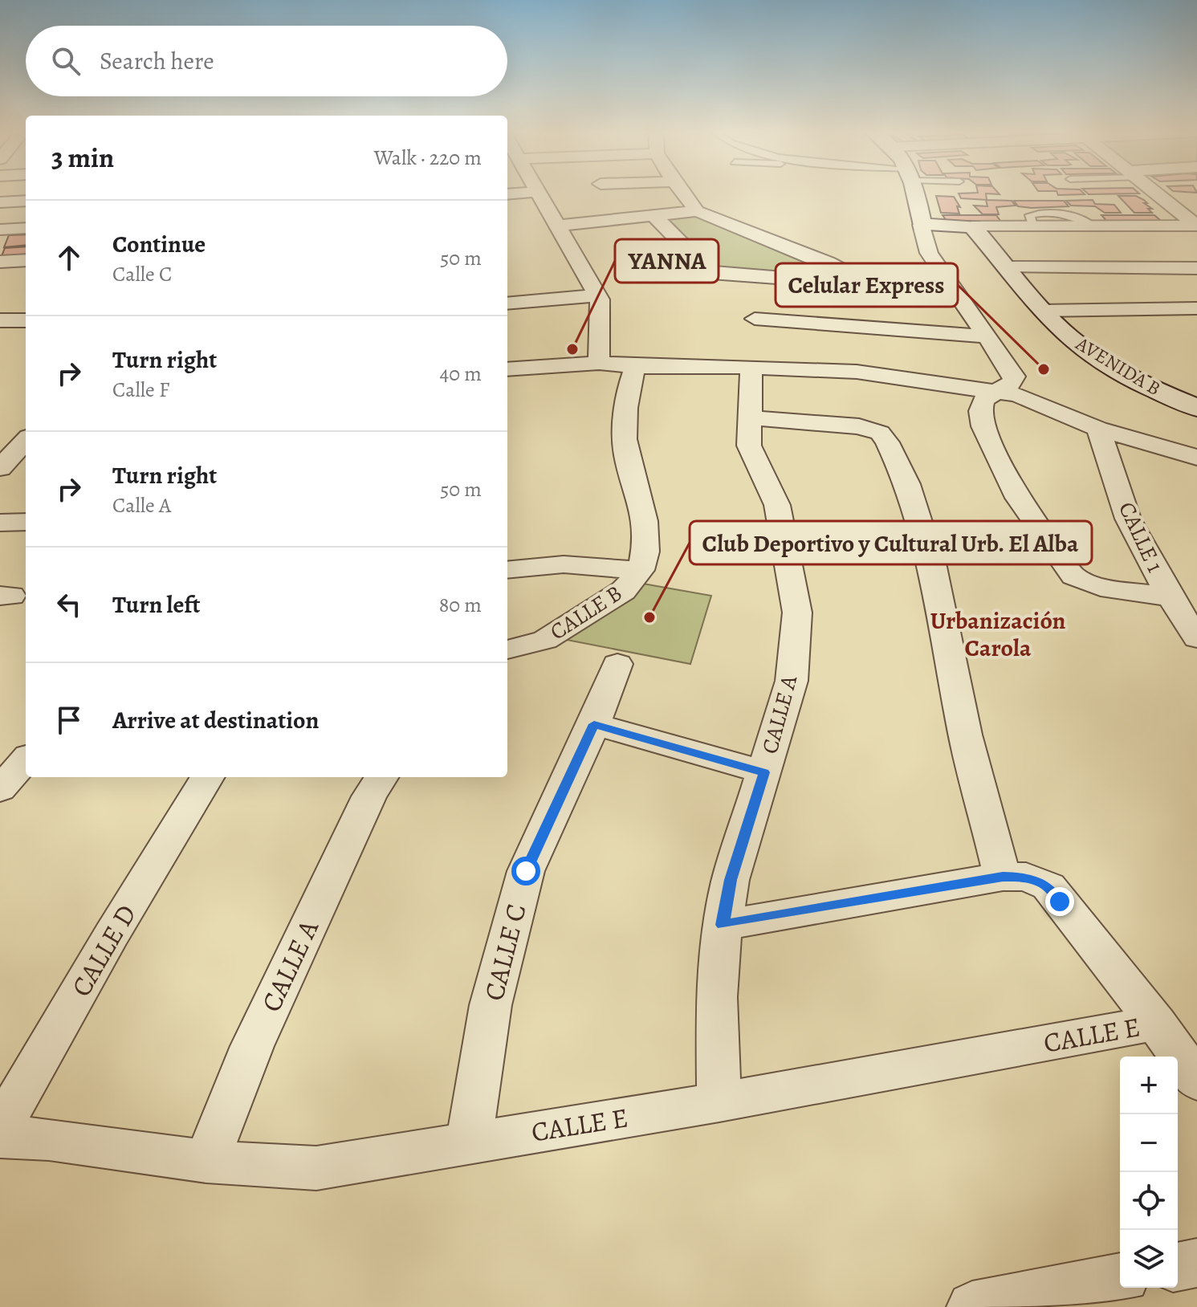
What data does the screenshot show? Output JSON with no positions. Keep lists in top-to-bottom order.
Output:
{
  "streets": {
    "main road": ["AVENIDA B"],
    "street": [
      "CALLE 1",
      "CALLE B",
      "CALLE A",
      "CALLE D",
      "CALLE C",
      "CALLE E"
    ]
  },
  "crossings": [
    ["CALLE A", "CALLE E"],
    ["CALLE C", "CALLE E"]
  ],
  "districts": ["Urbanización Carola"],
  "places": ["YANNA", "Celular Express", "Club Deportivo y Cultural Urb. El Alba"],
  "page": {
    "search": "Search here",
    "heading": ["3 min", "Walk · 220 m"],
    "list": [
      ["Continue", "Calle C", "50 m"],
      ["Turn right", "Calle F", "40 m"],
      ["Turn right", "Calle A", "50 m"],
      ["Turn left", "80 m"],
      "Arrive at destination"
    ],
    "map_buttons": ["+", "−"]
  }
}
